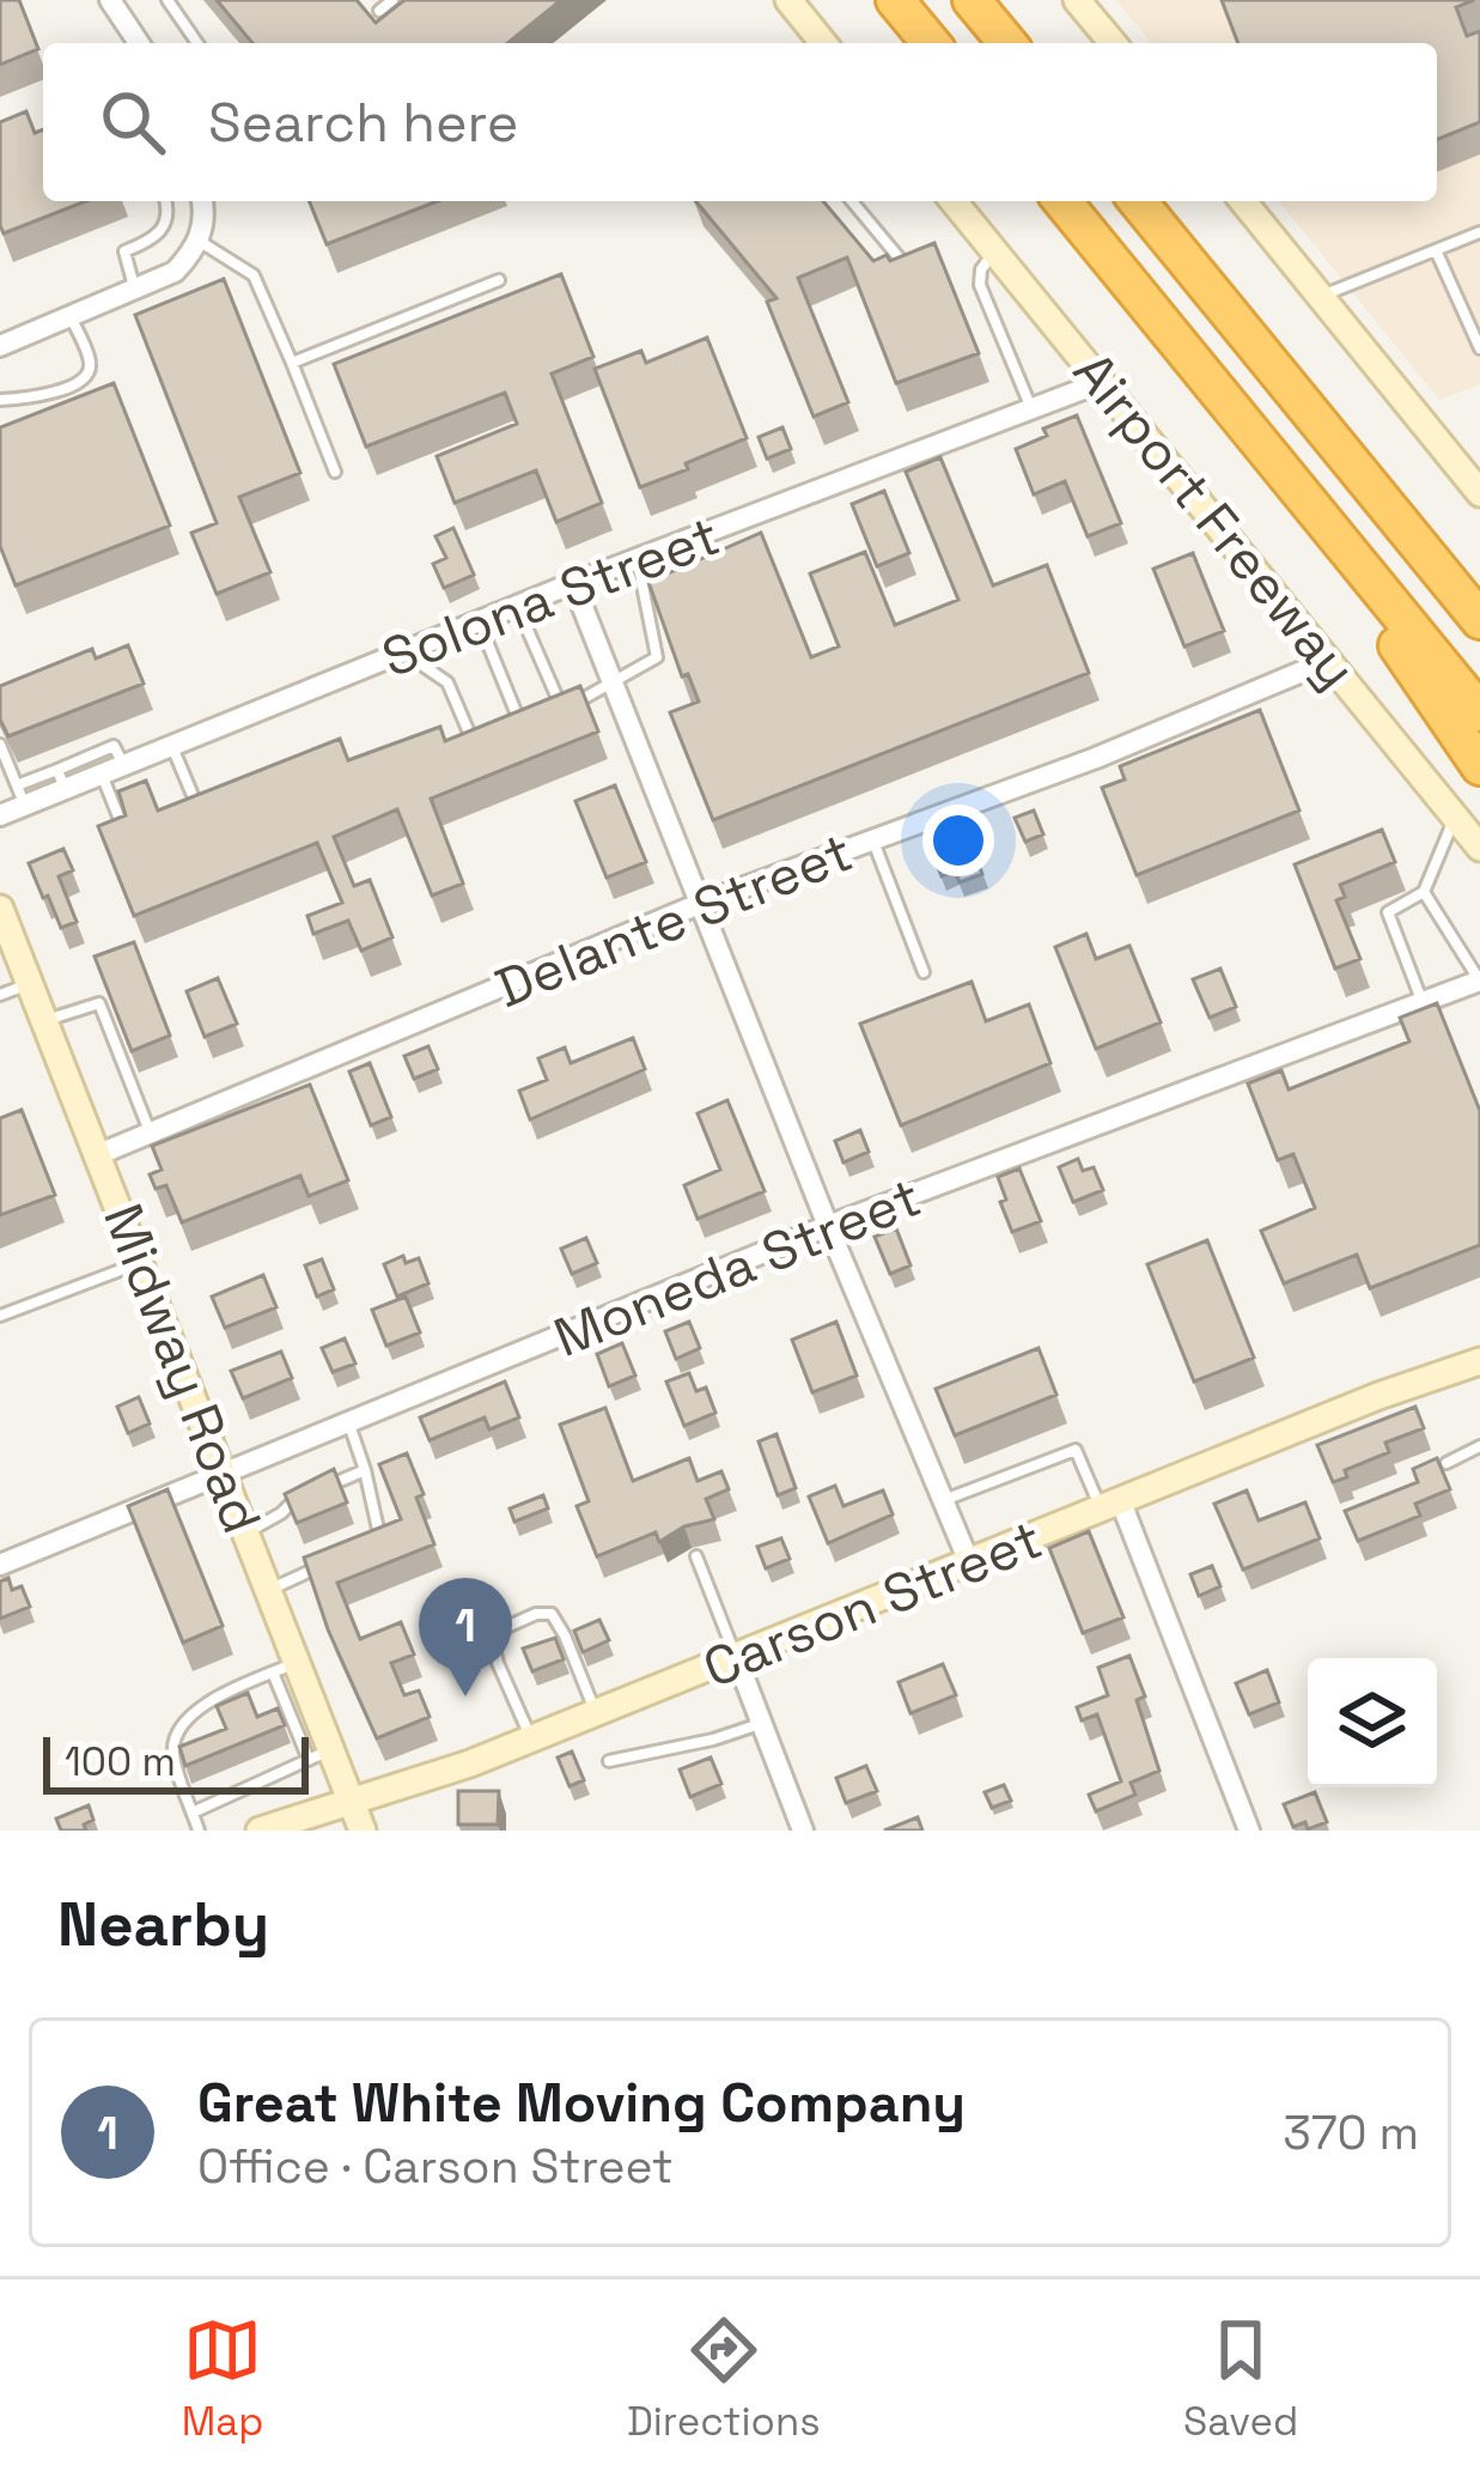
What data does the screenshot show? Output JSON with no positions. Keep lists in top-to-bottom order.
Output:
{
  "streets": {
    "highway": ["Airport Freeway"],
    "main road": ["Midway Road", "Carson Street"],
    "street": ["Solona Street", "Delante Street", "Moneda Street"]
  },
  "crossings": [
    ["Airport Freeway", "Solona Street"],
    ["Airport Freeway", "Delante Street"],
    ["Delante Street", "Midway Road"],
    ["Moneda Street", "Midway Road"],
    ["Midway Road", "Carson Street"]
  ],
  "scale_bar": "100 m",
  "page": {
    "search": "Search here",
    "pins": "1",
    "scale": "100 m",
    "heading": "Nearby",
    "list": [
      {
        "mark": "1",
        "name": "Great White Moving Company",
        "note": "Office · Carson Street",
        "value": "370 m"
      }
    ],
    "nav": ["Map", "Directions", "Saved"]
  }
}
